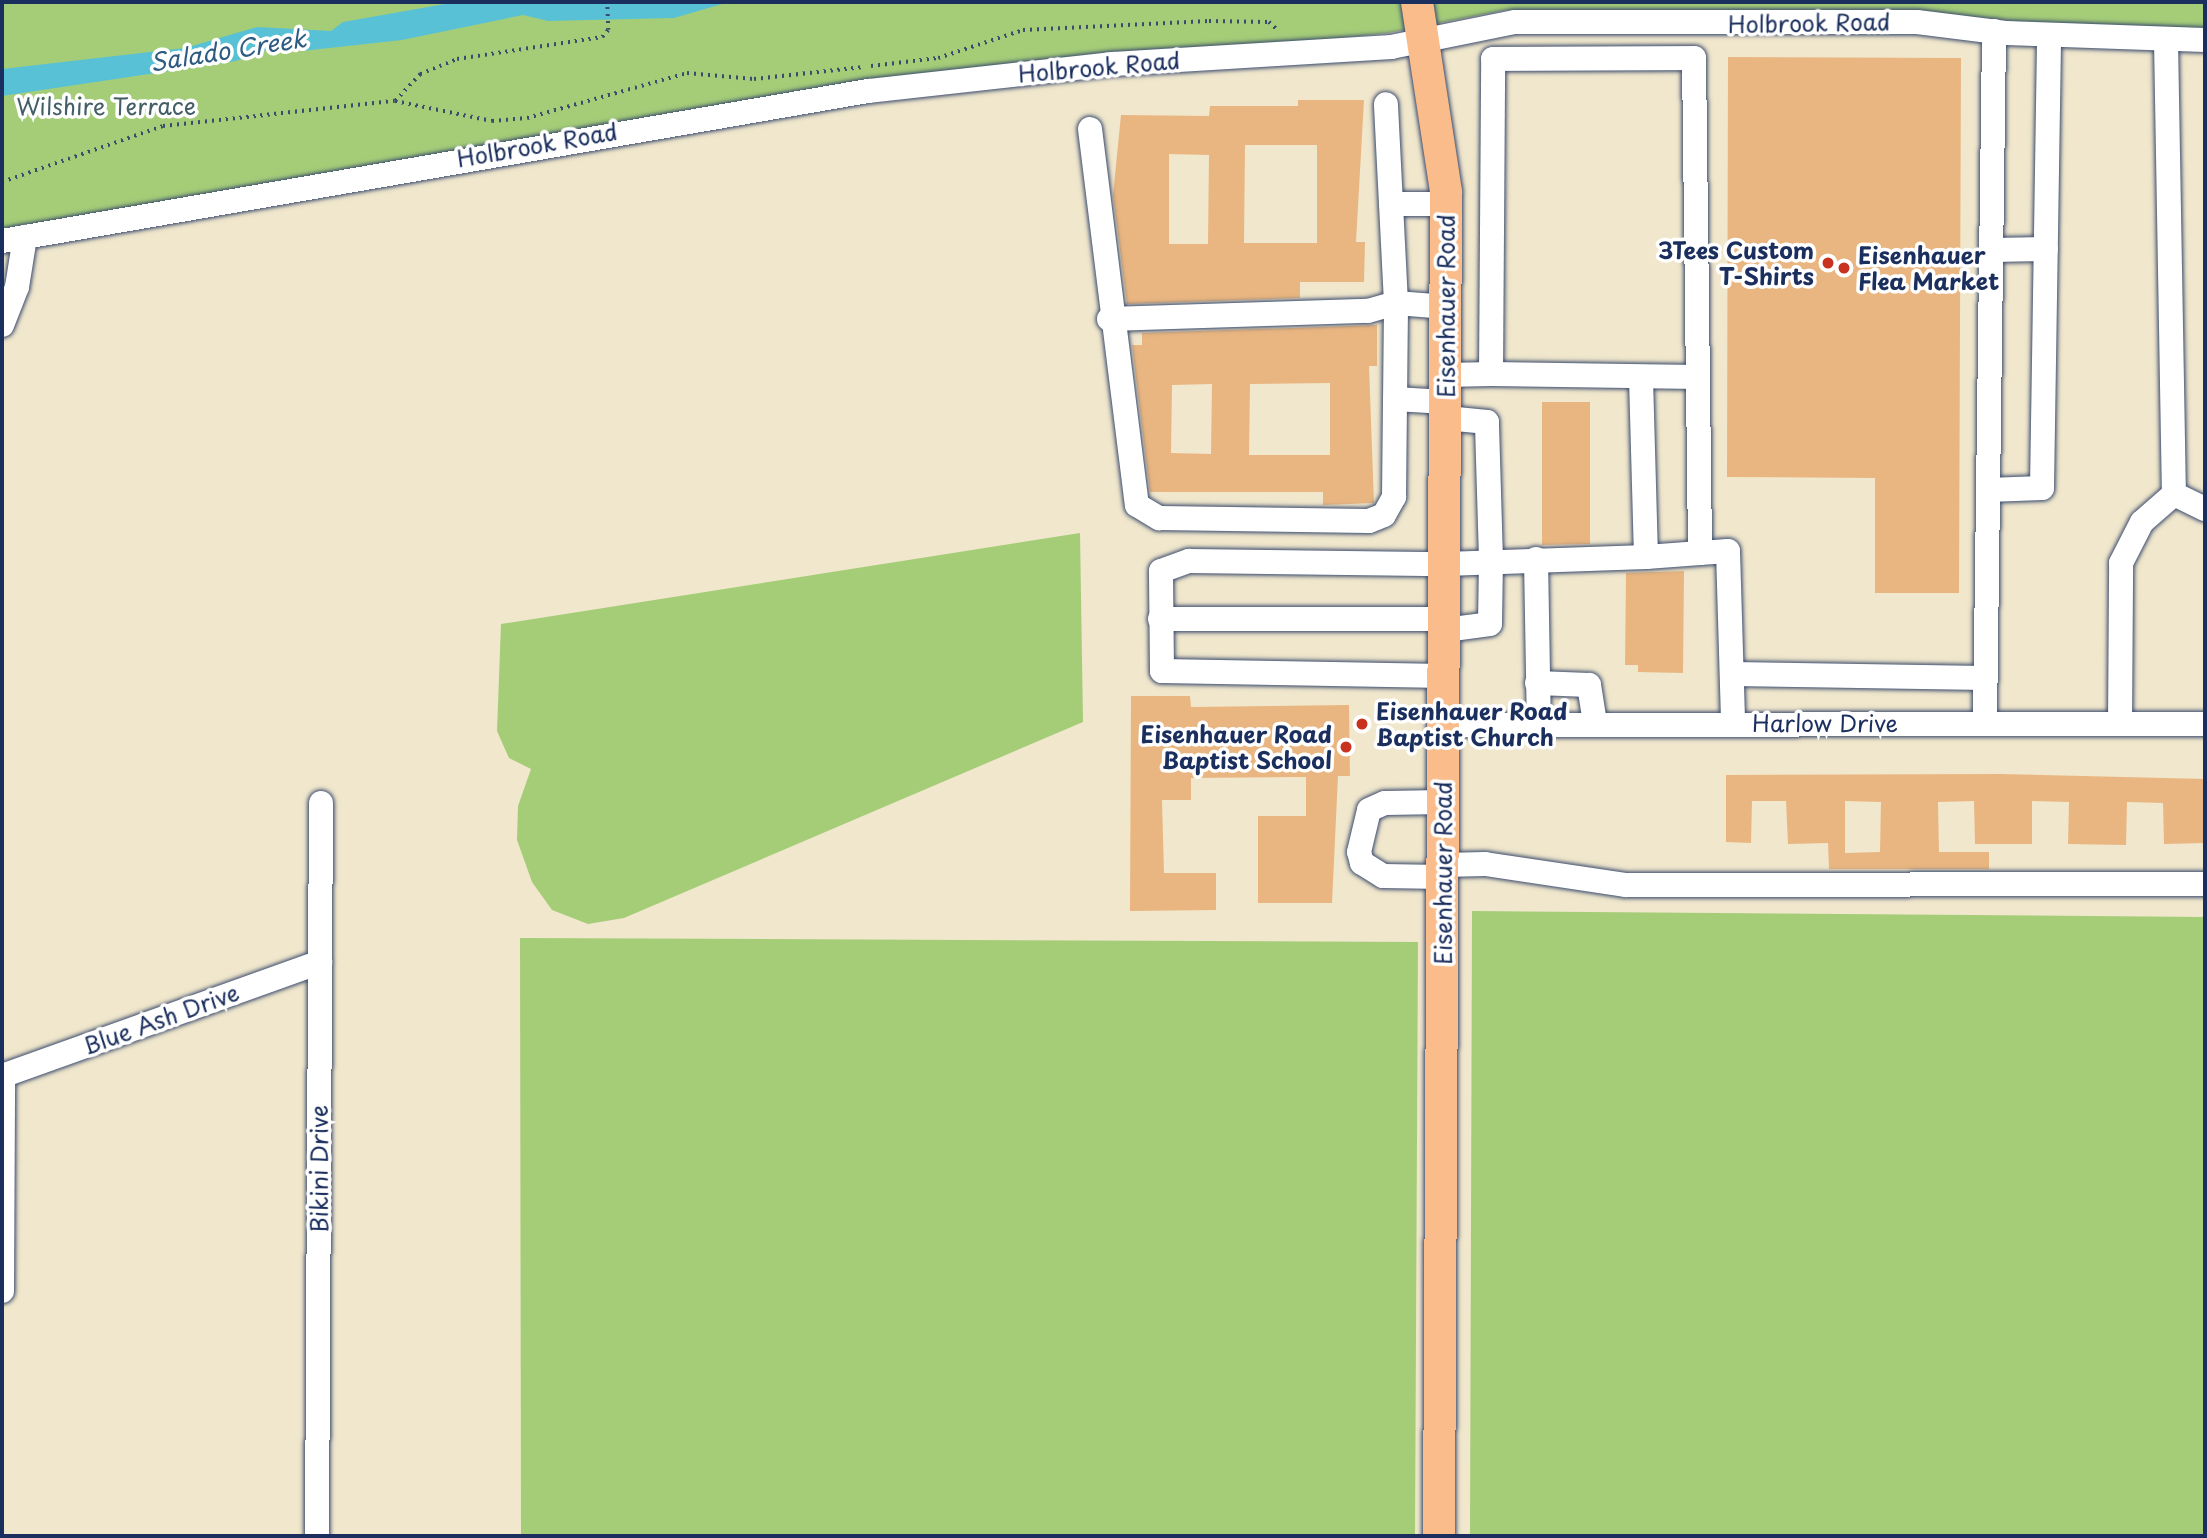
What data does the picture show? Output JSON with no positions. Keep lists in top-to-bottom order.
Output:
{
  "streets": {
    "main road": ["Eisenhauer Road"],
    "street": [
      "Holbrook Road",
      "Harlow Drive",
      "Blue Ash Drive",
      "Bikini Drive"
    ]
  },
  "crossings": [
    ["Holbrook Road", "Eisenhauer Road"],
    ["Eisenhauer Road", "Harlow Drive"],
    ["Blue Ash Drive", "Bikini Drive"]
  ],
  "water": ["Salado Creek"],
  "parks": ["Wilshire Terrace"],
  "places": [
    "3Tees Custom T-Shirts",
    "Eisenhauer Flea Market",
    "Eisenhauer Road Baptist Church",
    "Eisenhauer Road Baptist School"
  ]
}
